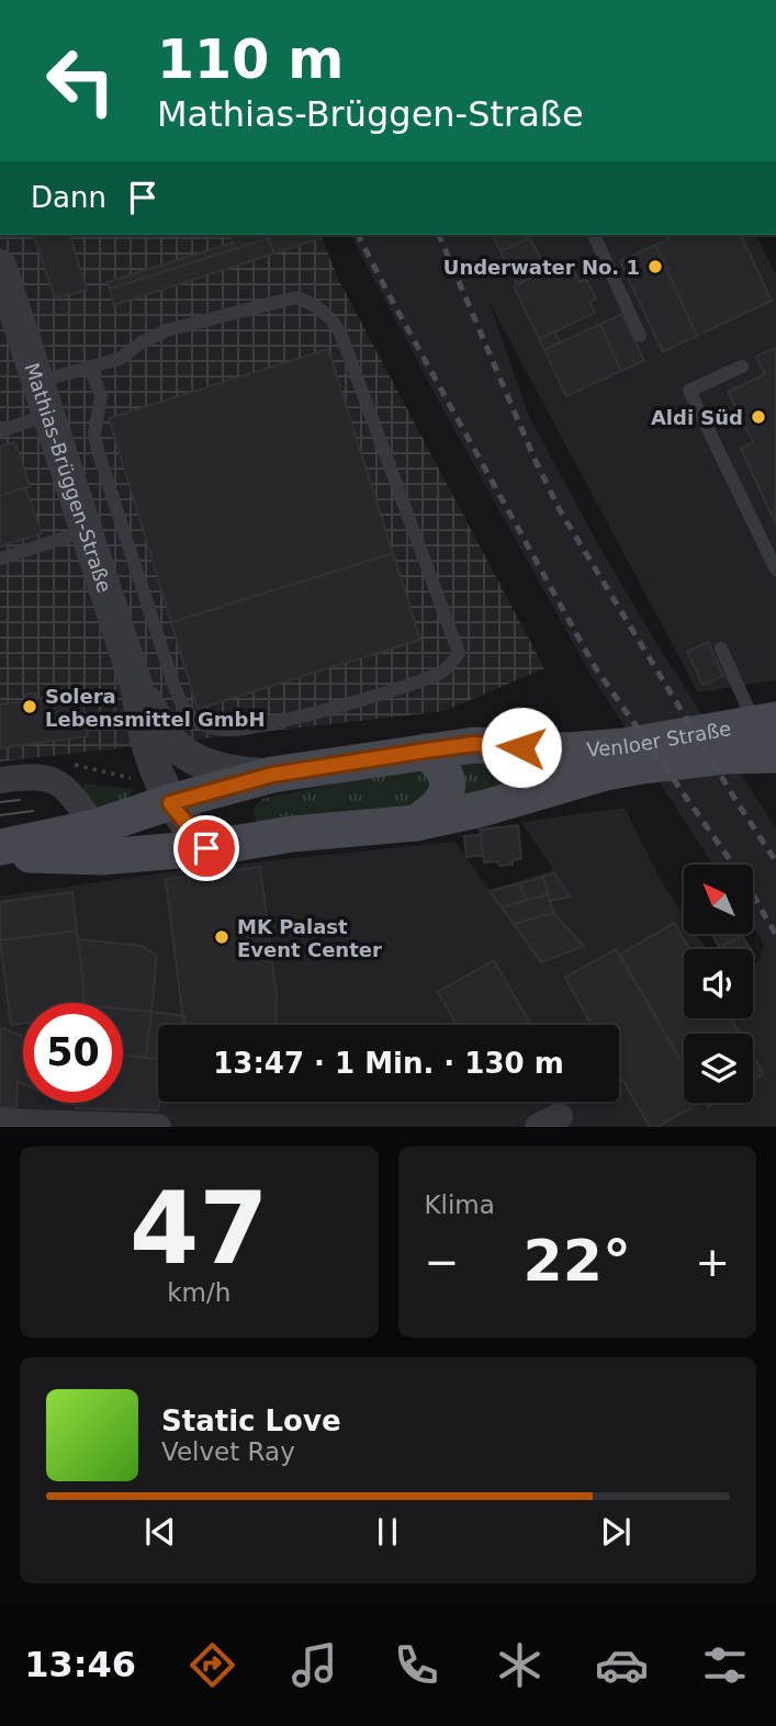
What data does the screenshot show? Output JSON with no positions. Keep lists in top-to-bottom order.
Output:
{
  "streets": {
    "main road": ["Venloer Straße"],
    "street": ["Mathias-Brüggen-Straße"]
  },
  "crossings": [
    ["Mathias-Brüggen-Straße", "Venloer Straße"]
  ],
  "places": [
    "Underwater No. 1",
    "Aldi Süd",
    "Solera Lebensmittel GmbH",
    "MK Palast Event Center"
  ],
  "north": "top left",
  "page": {
    "turn": ["110 m", "Mathias-Brüggen-Straße"],
    "then": "Dann",
    "limit": "50",
    "trip": "13:47 · 1 Min. · 130 m",
    "tile": [
      ["47", "km/h"],
      "Klima"
    ],
    "heat": ["−", "22°", "+"],
    "song": ["Static Love", "Velvet Ray"],
    "tabs": "13:46"
  }
}
